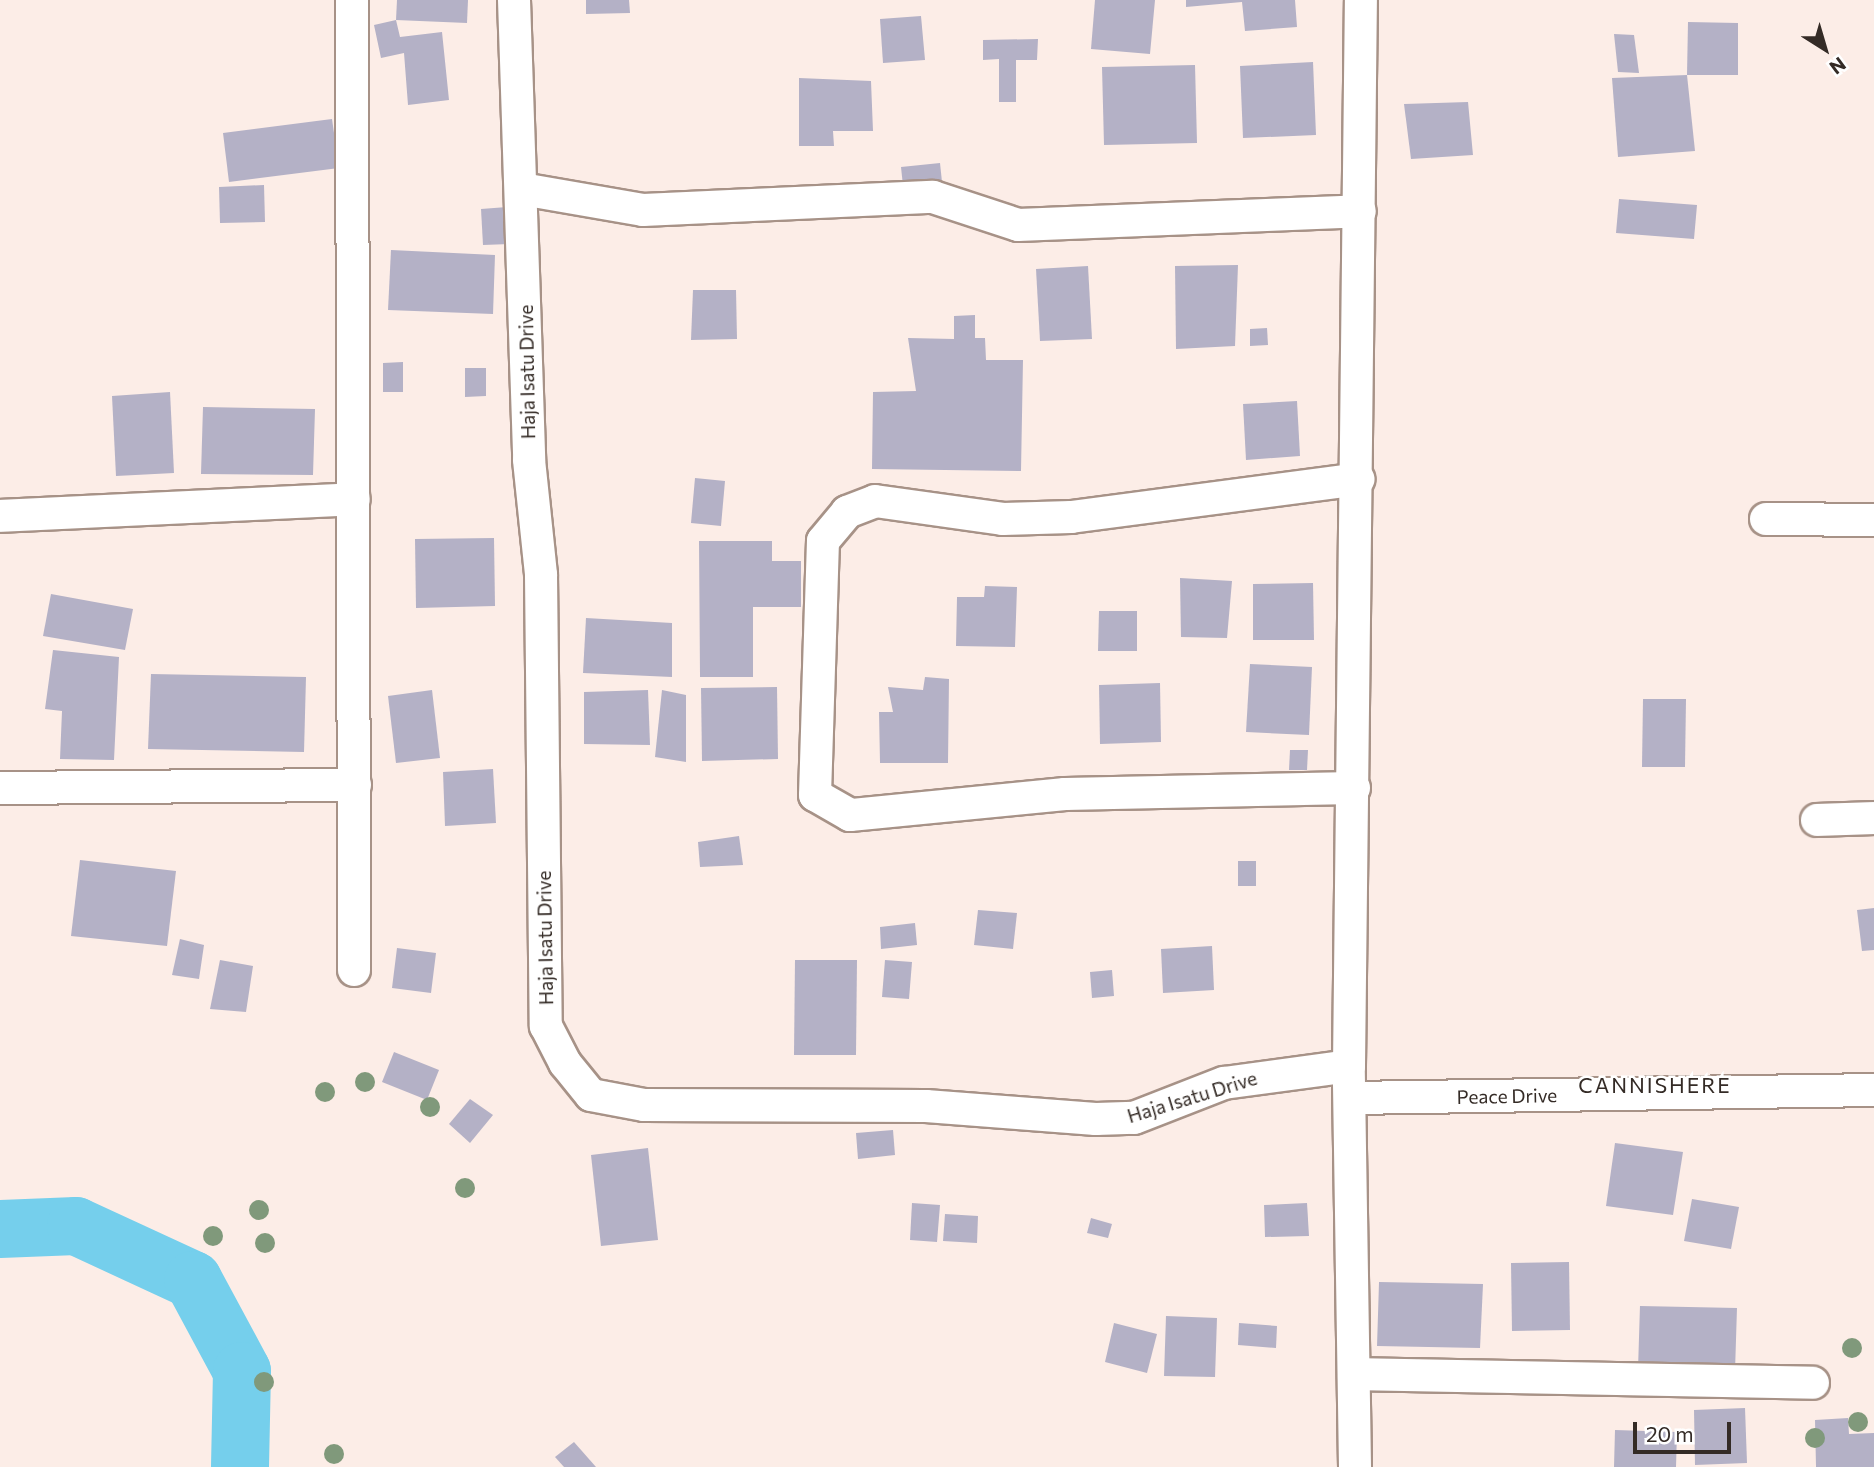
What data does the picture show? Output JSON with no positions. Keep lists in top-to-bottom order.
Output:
{
  "streets": {
    "street": ["Haja Isatu Drive", "Peace Drive"]
  },
  "districts": ["CANNISHERE"],
  "scale_bar": "20 m",
  "north": "bottom right"
}
